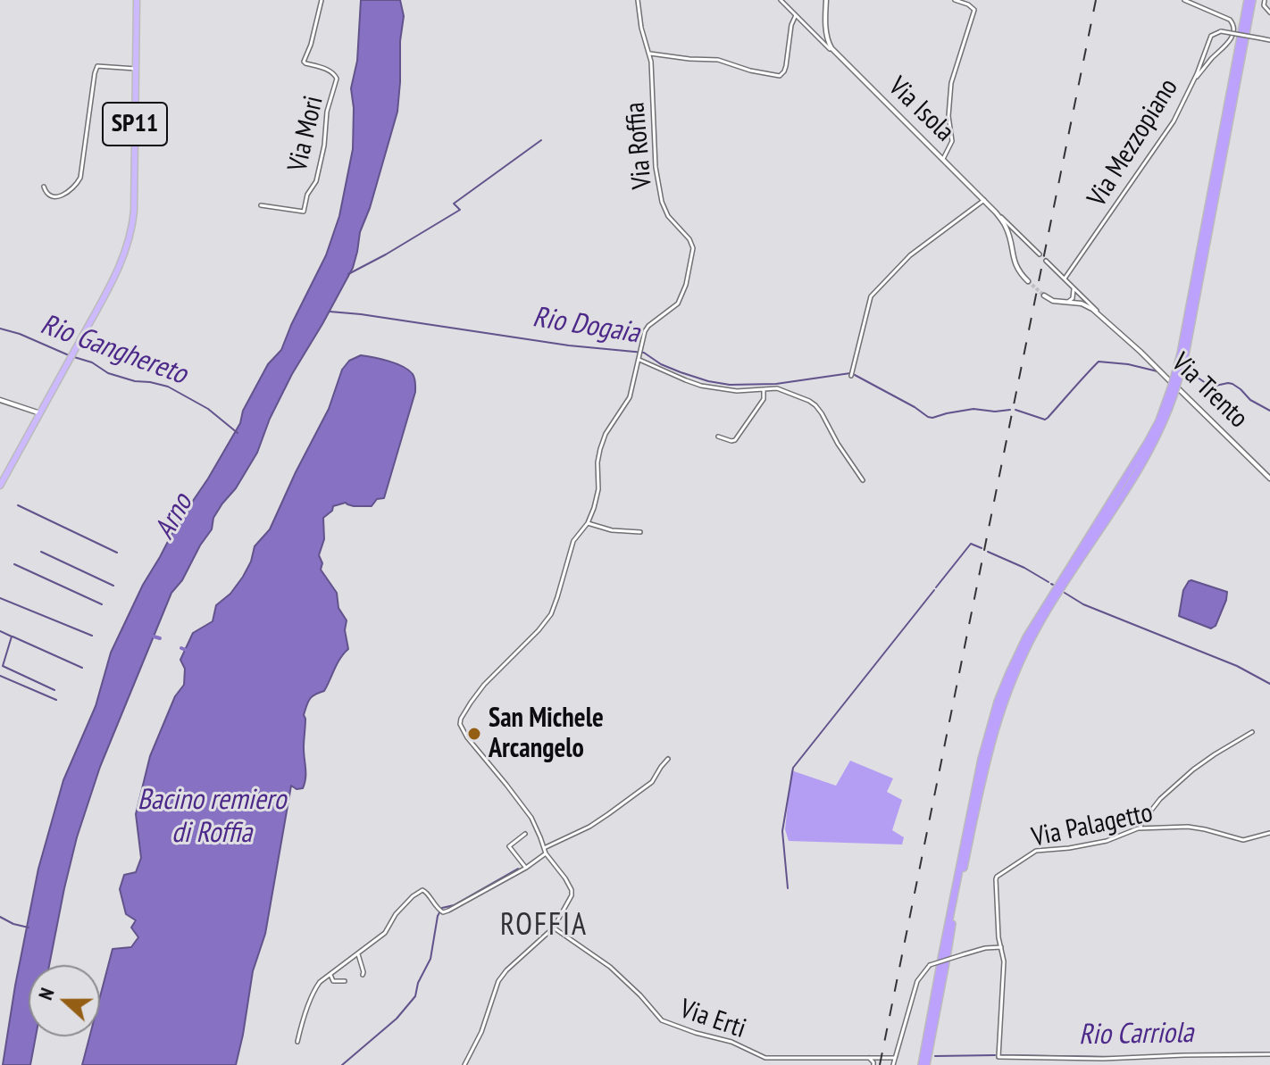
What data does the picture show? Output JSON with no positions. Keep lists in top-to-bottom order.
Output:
{
  "streets": {
    "main road": ["SP11"],
    "street": [
      "Via Isola",
      "Via Mori",
      "Via Mezzopiano",
      "Via Roffia",
      "Via Trento",
      "Via Palagetto",
      "Via Erti"
    ]
  },
  "districts": ["ROFFIA"],
  "water": [
    "Rio Dogaia",
    "Rio Ganghereto",
    "Arno",
    "Bacino remiero di Roffia",
    "Rio Carriola"
  ],
  "places": ["San Michele Arcangelo"],
  "north": "left"
}
